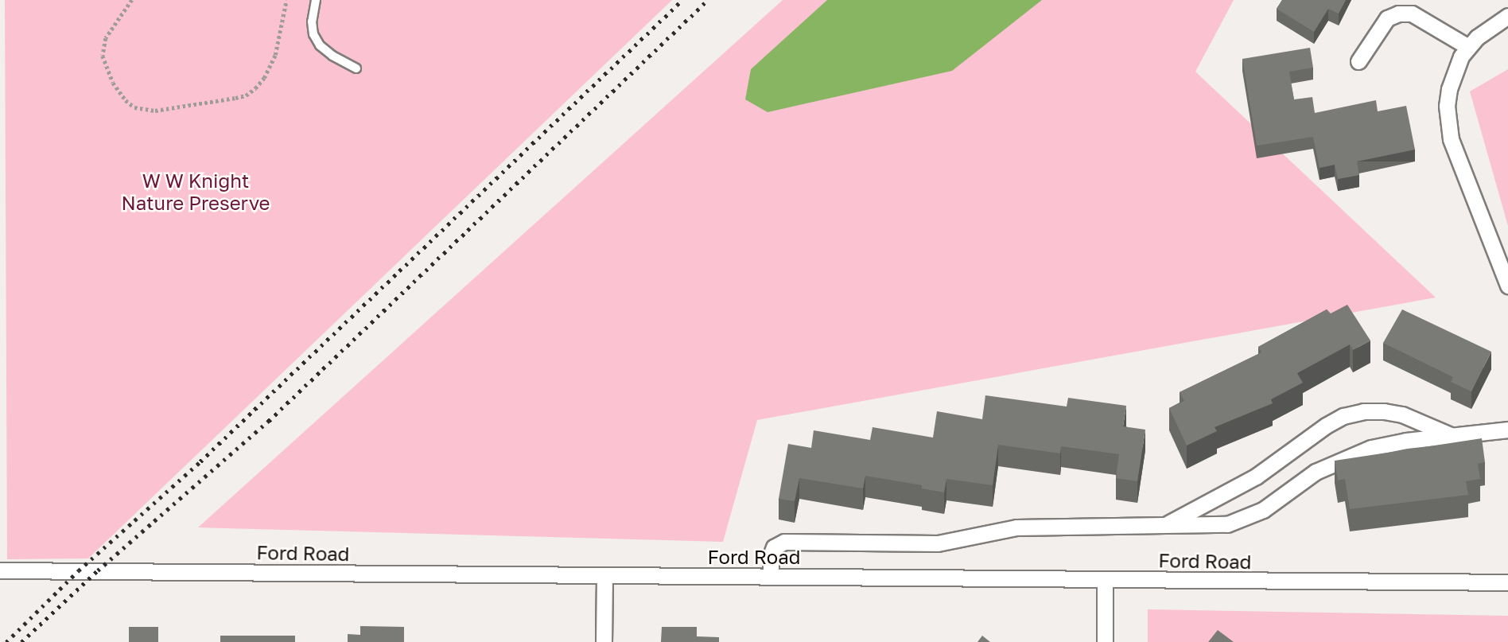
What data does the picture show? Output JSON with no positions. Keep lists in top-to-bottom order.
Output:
{
  "streets": {
    "street": ["Ford Road"]
  },
  "parks": ["W W Knight Nature Preserve"]
}
